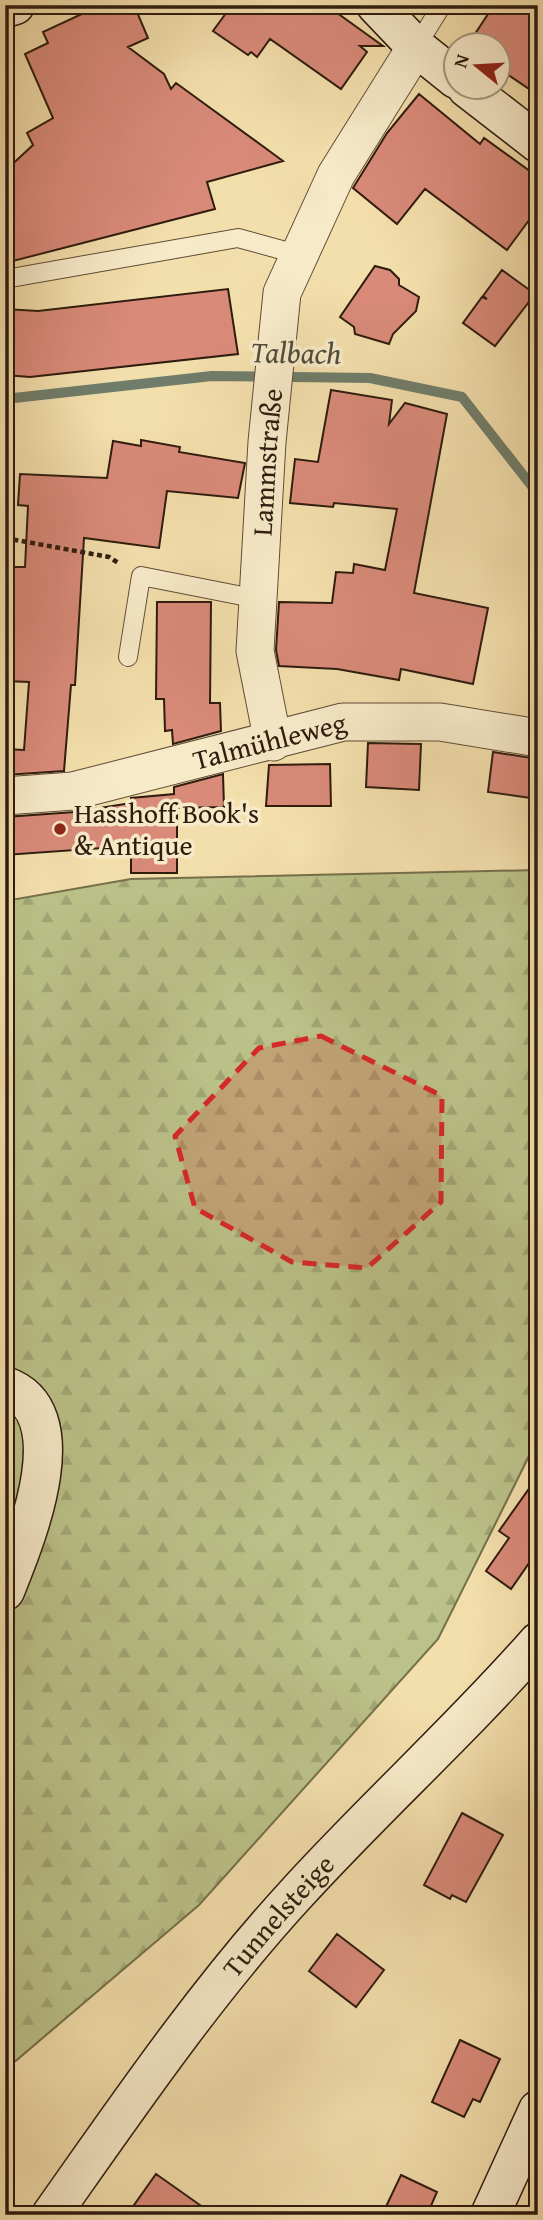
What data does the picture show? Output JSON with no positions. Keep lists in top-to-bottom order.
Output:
{
  "streets": {
    "street": ["Lammstraße", "Talmühleweg", "Tunnelsteige"]
  },
  "crossings": [
    ["Lammstraße", "Talmühleweg"]
  ],
  "water": ["Talbach"],
  "places": ["Hasshoff Book's & Antique"],
  "north": "left"
}
